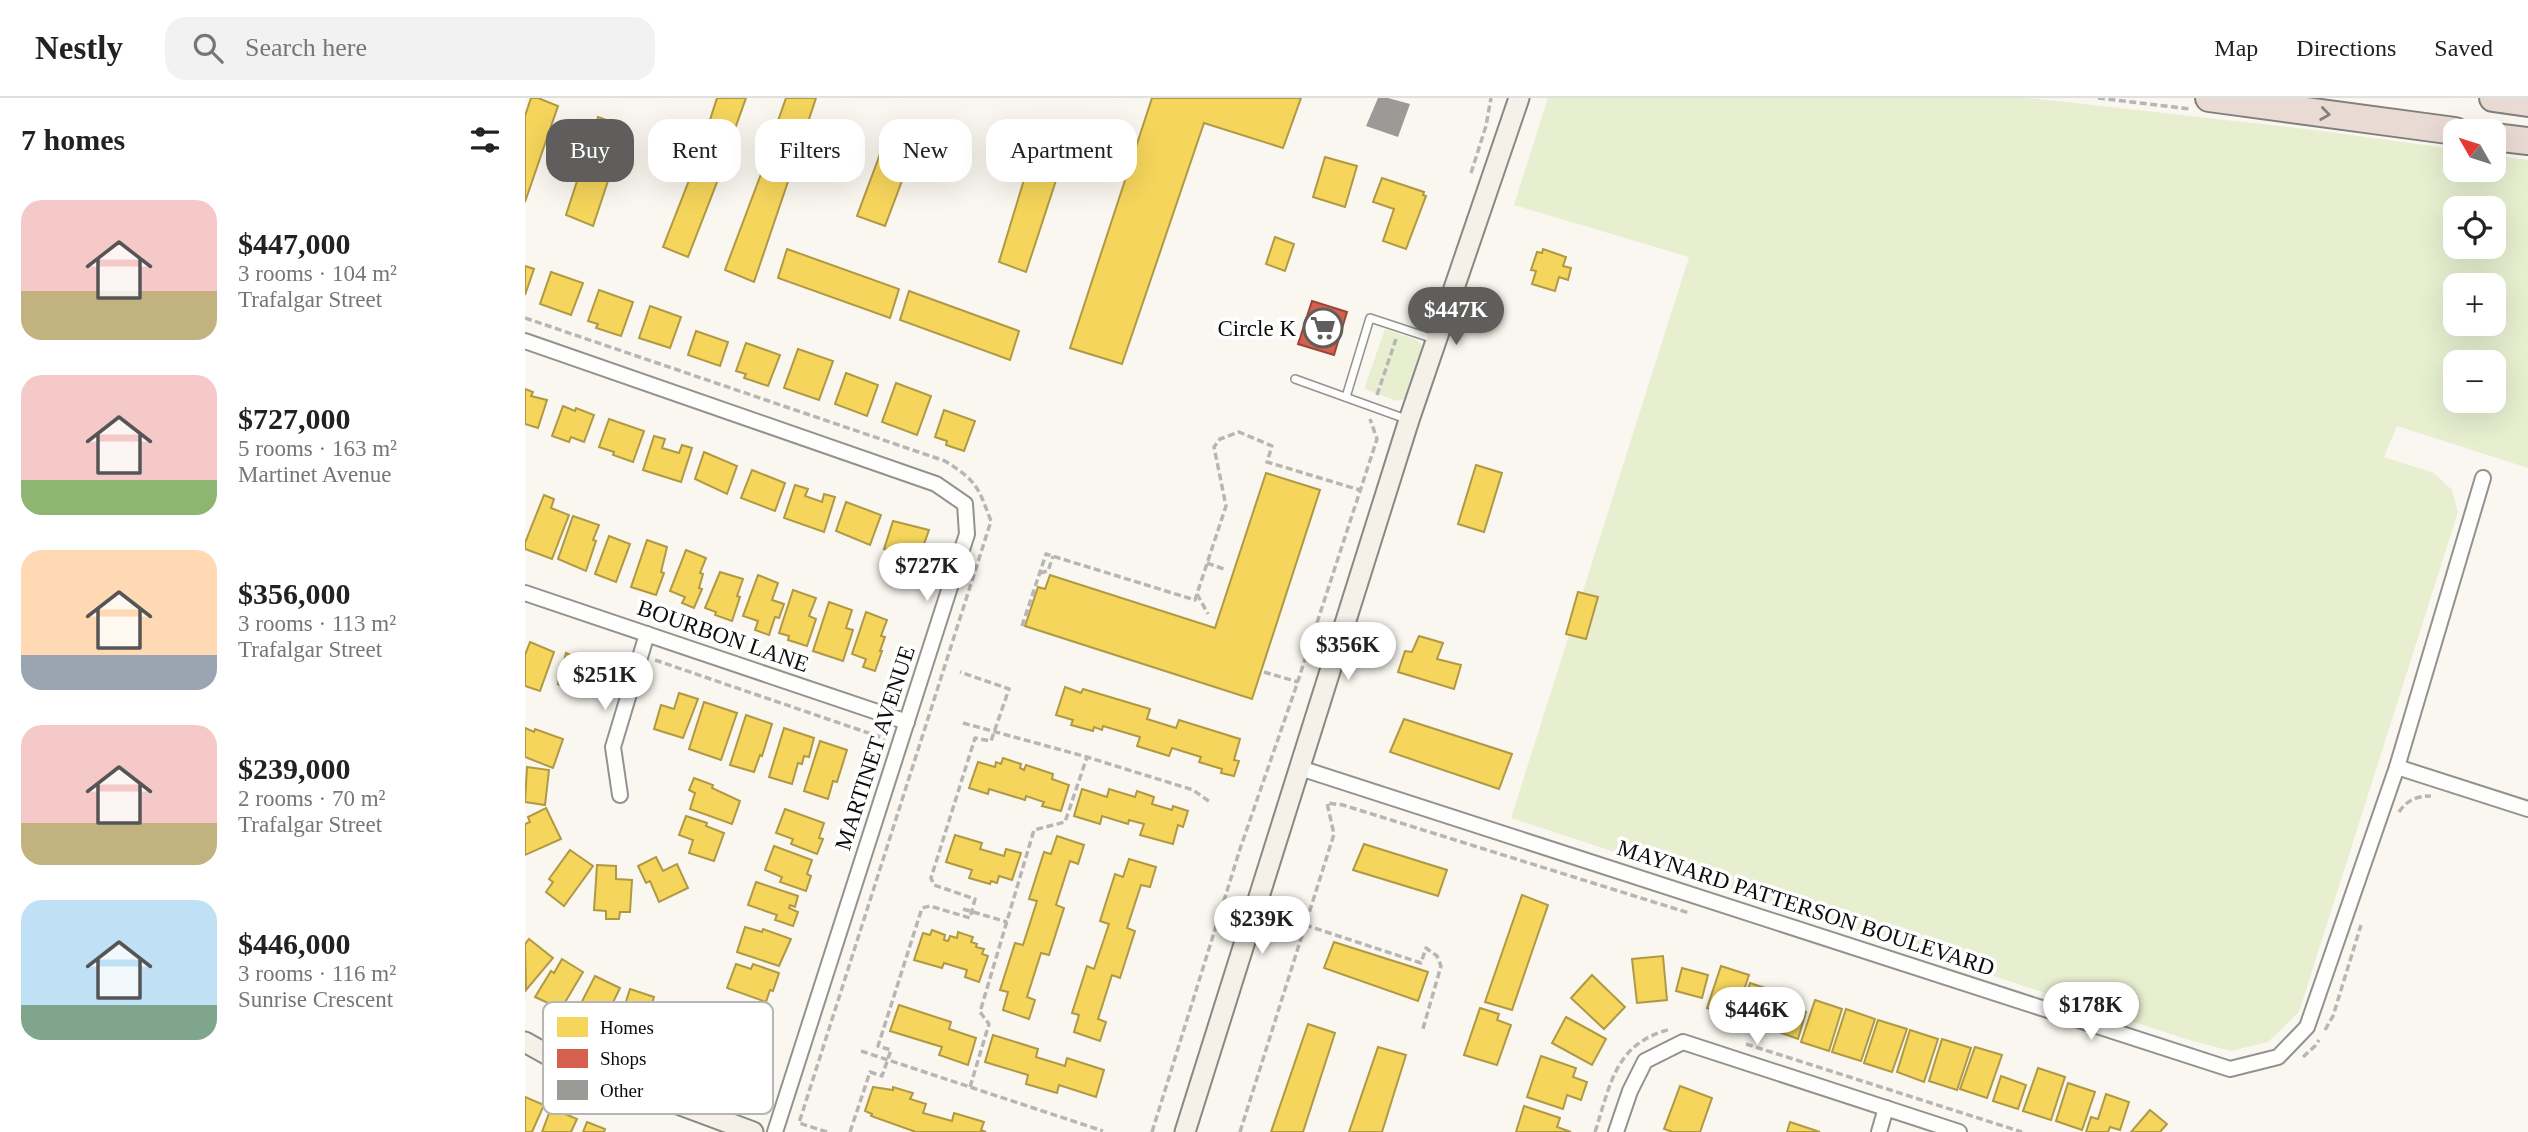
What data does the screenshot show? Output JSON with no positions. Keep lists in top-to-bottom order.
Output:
{
  "streets": {
    "street": ["BOURBON LANE", "MARTINET AVENUE", "MAYNARD PATTERSON BOULEVARD"]
  },
  "crossings": [
    ["BOURBON LANE", "MARTINET AVENUE"]
  ],
  "places": {
    "supermarket": ["Circle K"]
  },
  "legend": ["Homes", "Shops", "Other"],
  "north": "top left",
  "page": {
    "header": "Nestly",
    "search": "Search here",
    "nav": ["Map", "Directions", "Saved"],
    "heading": "7 homes",
    "map_buttons": ["+", "−"],
    "chip": [
      "Buy",
      "Rent",
      "Filters",
      "New",
      "Apartment"
    ],
    "list": [
      {
        "name": "$447,000",
        "note": "3 rooms · 104 m² · Trafalgar Street"
      },
      {
        "name": "$727,000",
        "note": "5 rooms · 163 m² · Martinet Avenue"
      },
      {
        "name": "$356,000",
        "note": "3 rooms · 113 m² · Trafalgar Street"
      },
      {
        "name": "$239,000",
        "note": "2 rooms · 70 m² · Trafalgar Street"
      },
      {
        "name": "$446,000",
        "note": "3 rooms · 116 m² · Sunrise Crescent"
      }
    ],
    "price": [
      "$447K",
      "$727K",
      "$356K",
      "$251K",
      "$239K",
      "$178K",
      "$446K"
    ]
  }
}
